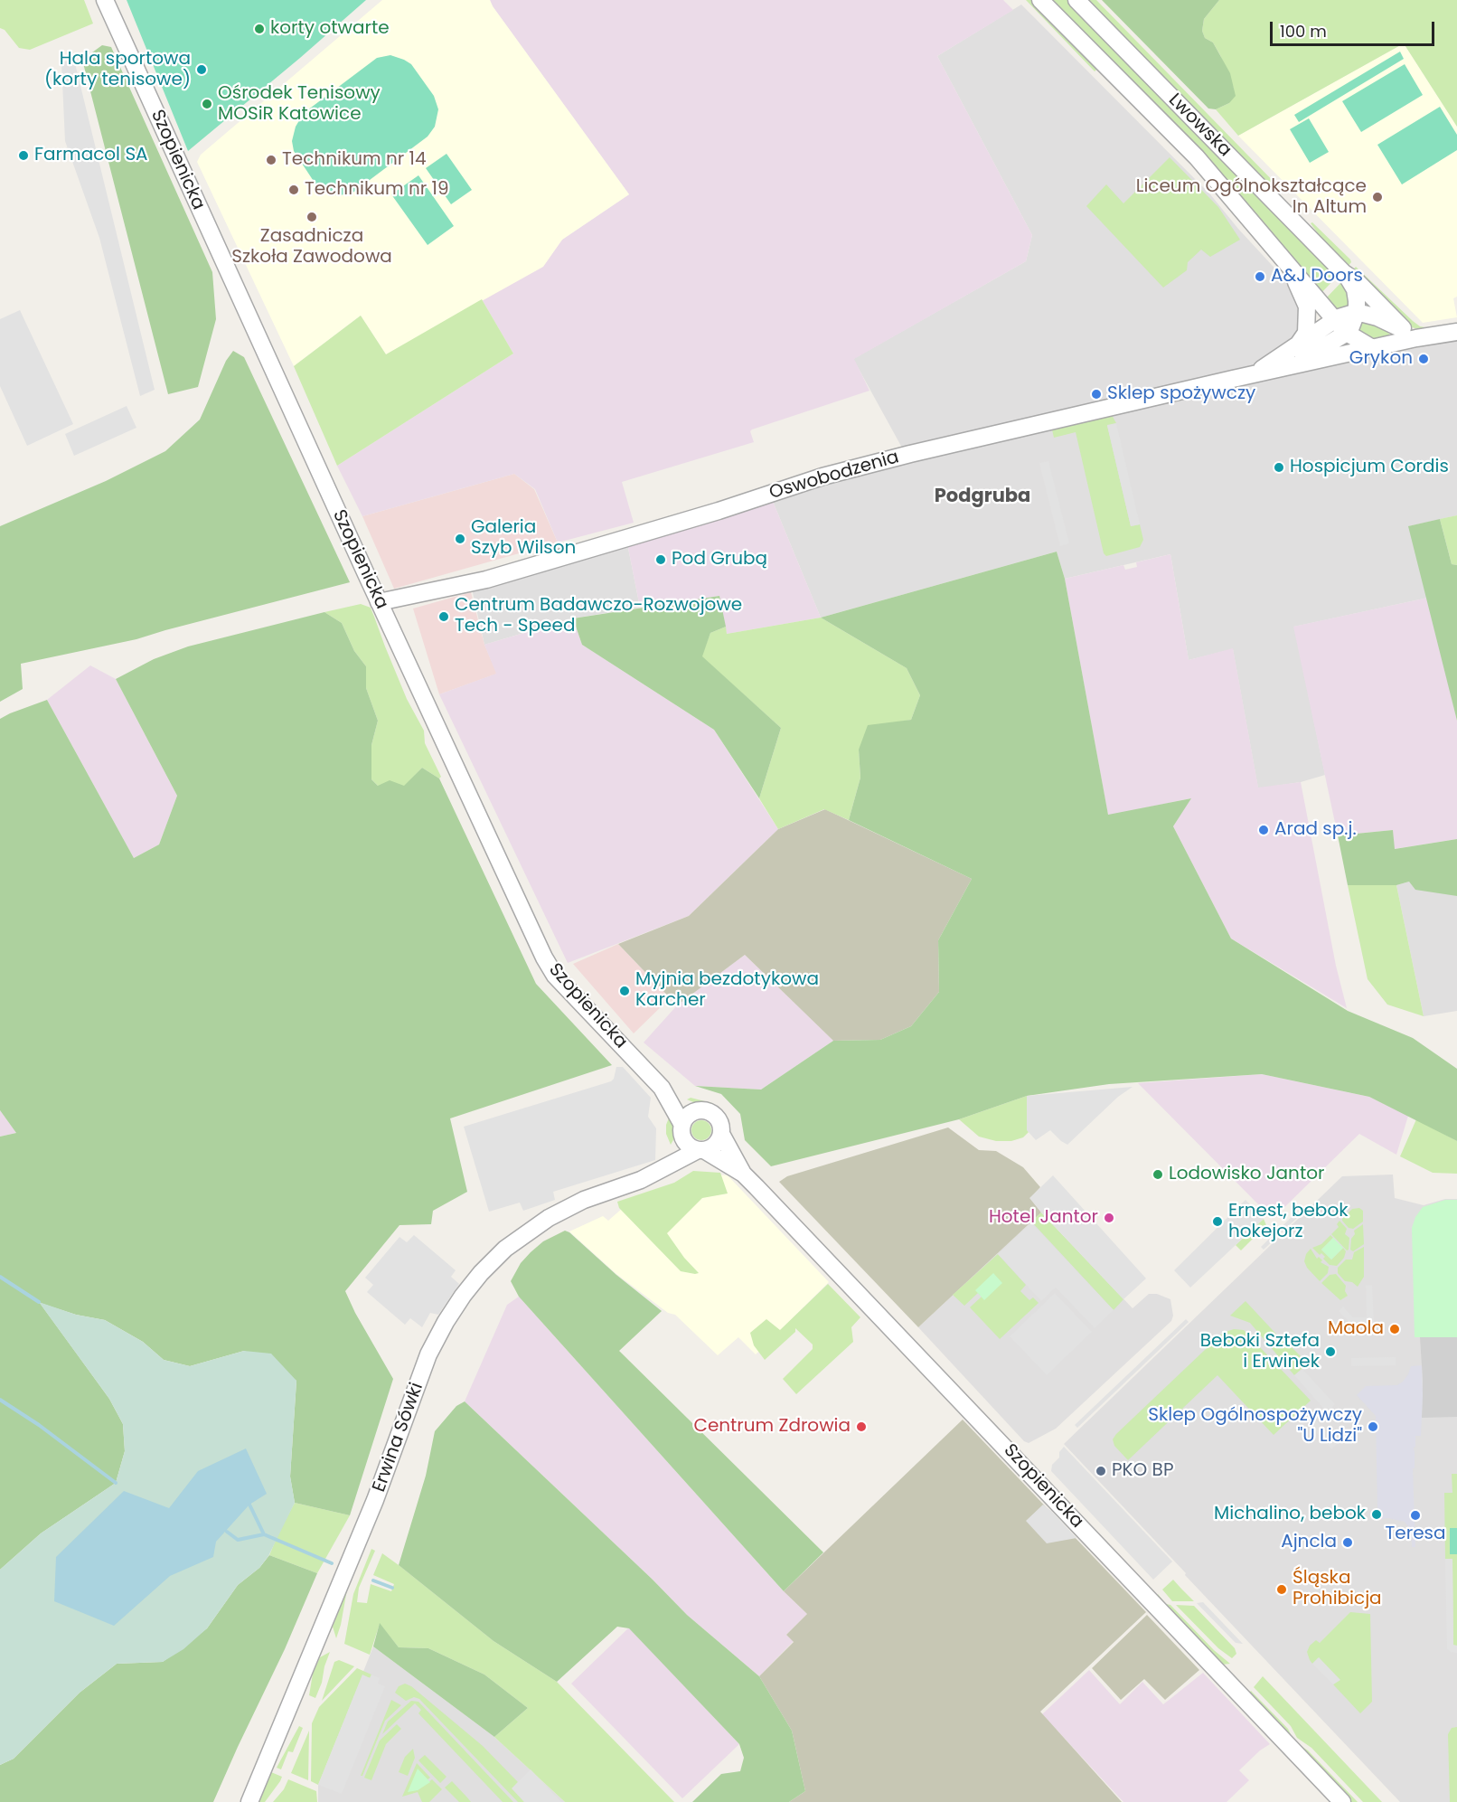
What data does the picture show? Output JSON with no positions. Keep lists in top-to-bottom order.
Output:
{
  "streets": {
    "street": [
      "Lwowska",
      "Szopienicka",
      "Oswobodzenia",
      "Erwina Sówki"
    ]
  },
  "crossings": [
    ["Lwowska", "Oswobodzenia"],
    ["Szopienicka", "Oswobodzenia"],
    ["Szopienicka", "Erwina Sówki"]
  ],
  "districts": ["Podgruba"],
  "places": [
    "korty otwarte",
    "Hala sportowa (korty tenisowe)",
    "Ośrodek Tenisowy MOSiR Katowice",
    "Farmacol SA",
    "Technikum nr 14",
    "Technikum nr 19",
    "Liceum Ogólnokształcące In Altum",
    "Zasadnicza Szkoła Zawodowa",
    "A&J Doors",
    "Grykon",
    "Sklep spożywczy",
    "Hospicjum Cordis",
    "Galeria Szyb Wilson",
    "Pod Grubą",
    "Centrum Badawczo-Rozwojowe Tech - Speed",
    "Arad sp.j.",
    "Myjnia bezdotykowa Karcher",
    "Lodowisko Jantor",
    "Hotel Jantor",
    "Ernest, bebok hokejorz",
    "Maola",
    "Beboki Sztefa i Erwinek",
    "Centrum Zdrowia",
    "Sklep Ogólnospożywczy \"U Lidzi\"",
    "PKO BP",
    "Michalino, bebok",
    "Teresa",
    "Ajncla",
    "Śląska Prohibicja"
  ],
  "scale_bar": "100 m"
}
